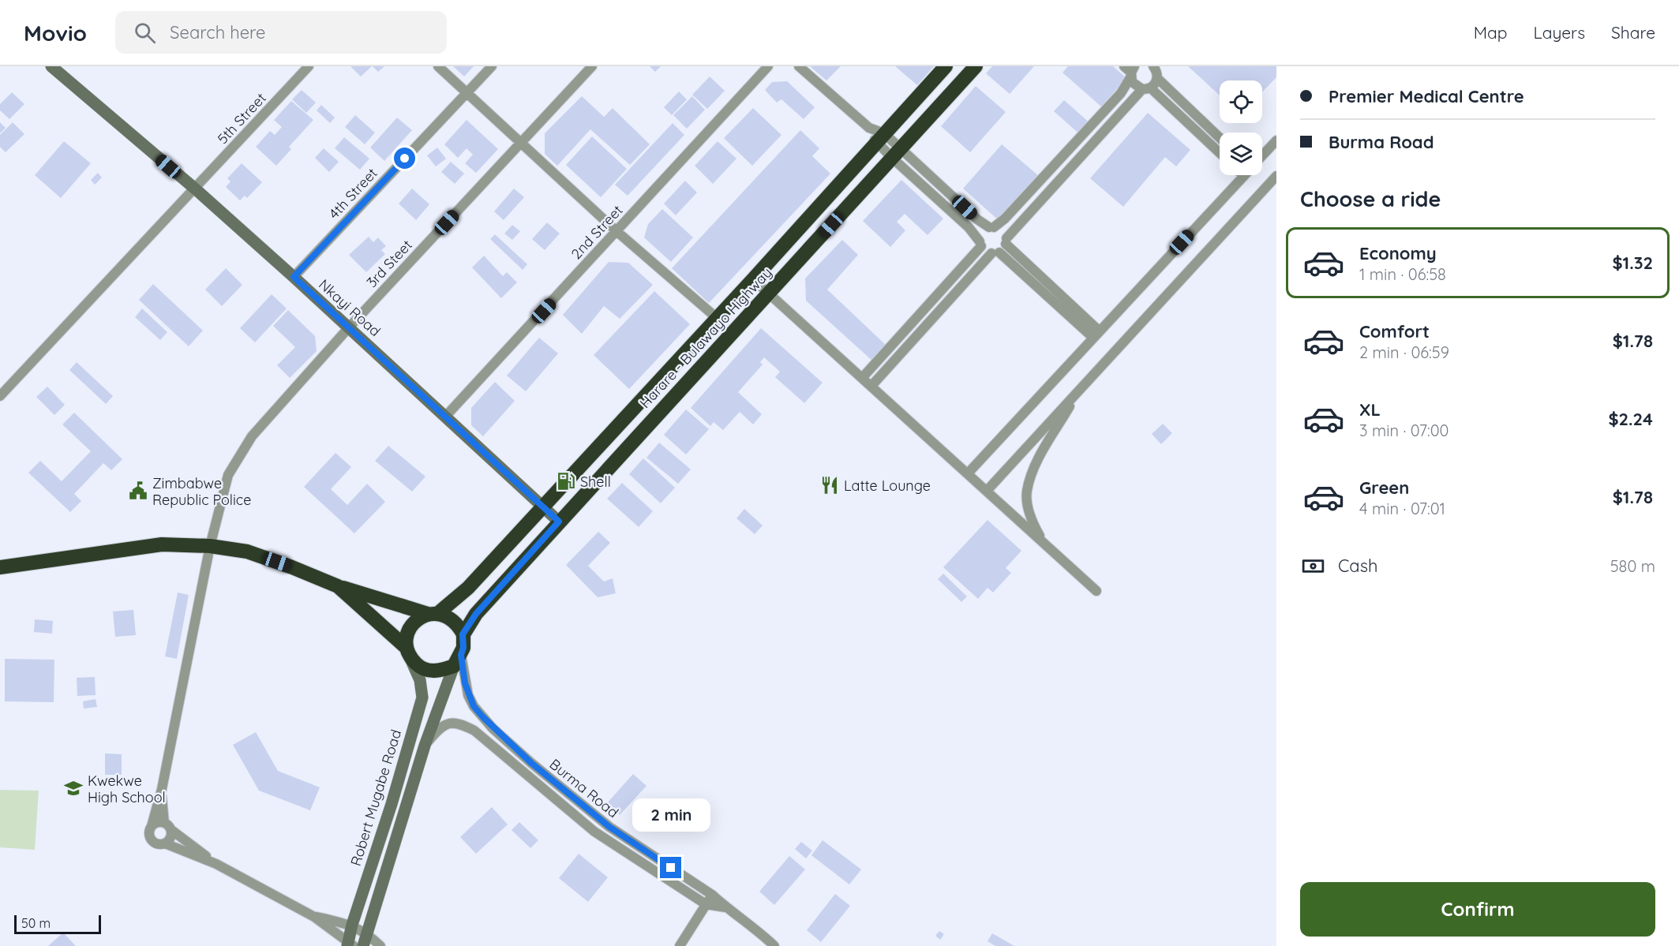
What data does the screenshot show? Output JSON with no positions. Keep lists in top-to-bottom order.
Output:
{
  "streets": {
    "highway": ["Harare - Bulawayo Highway"],
    "main road": ["Nkayi Road", "Robert Mugabe Road"],
    "street": [
      "5th Street",
      "4th Street",
      "2nd Street",
      "3rd Steet",
      "Burma Road"
    ]
  },
  "crossings": [
    ["5th Street", "Nkayi Road"],
    ["4th Street", "Nkayi Road"],
    ["2nd Street", "Nkayi Road"],
    ["3rd Steet", "Nkayi Road"],
    ["Nkayi Road", "Harare - Bulawayo Highway"],
    ["Harare - Bulawayo Highway", "Burma Road"],
    ["Harare - Bulawayo Highway", "Robert Mugabe Road"],
    ["Burma Road", "Robert Mugabe Road"]
  ],
  "places": {
    "fuel station": ["Shell"],
    "restaurant": ["Latte Lounge"],
    "public building": ["Zimbabwe Republic Police"],
    "school or university": ["Kwekwe High School"]
  },
  "scale_bar": "50 m",
  "page": {
    "header": "Movio",
    "search": "Search here",
    "nav": ["Map", "Layers", "Share"],
    "banner": ["Premier Medical Centre", "Burma Road"],
    "heading": "Choose a ride",
    "list": [
      {
        "name": "Economy",
        "note": "1 min · 06:58",
        "value": "$1.32"
      },
      {
        "name": "Comfort",
        "note": "2 min · 06:59",
        "value": "$1.78"
      },
      {
        "name": "XL",
        "note": "3 min · 07:00",
        "value": "$2.24"
      },
      {
        "name": "Green",
        "note": "4 min · 07:01",
        "value": "$1.78"
      }
    ],
    "pay": ["Cash", "580 m"],
    "bubble": "2 min",
    "buttons": "Confirm",
    "scale": "50 m"
  }
}
